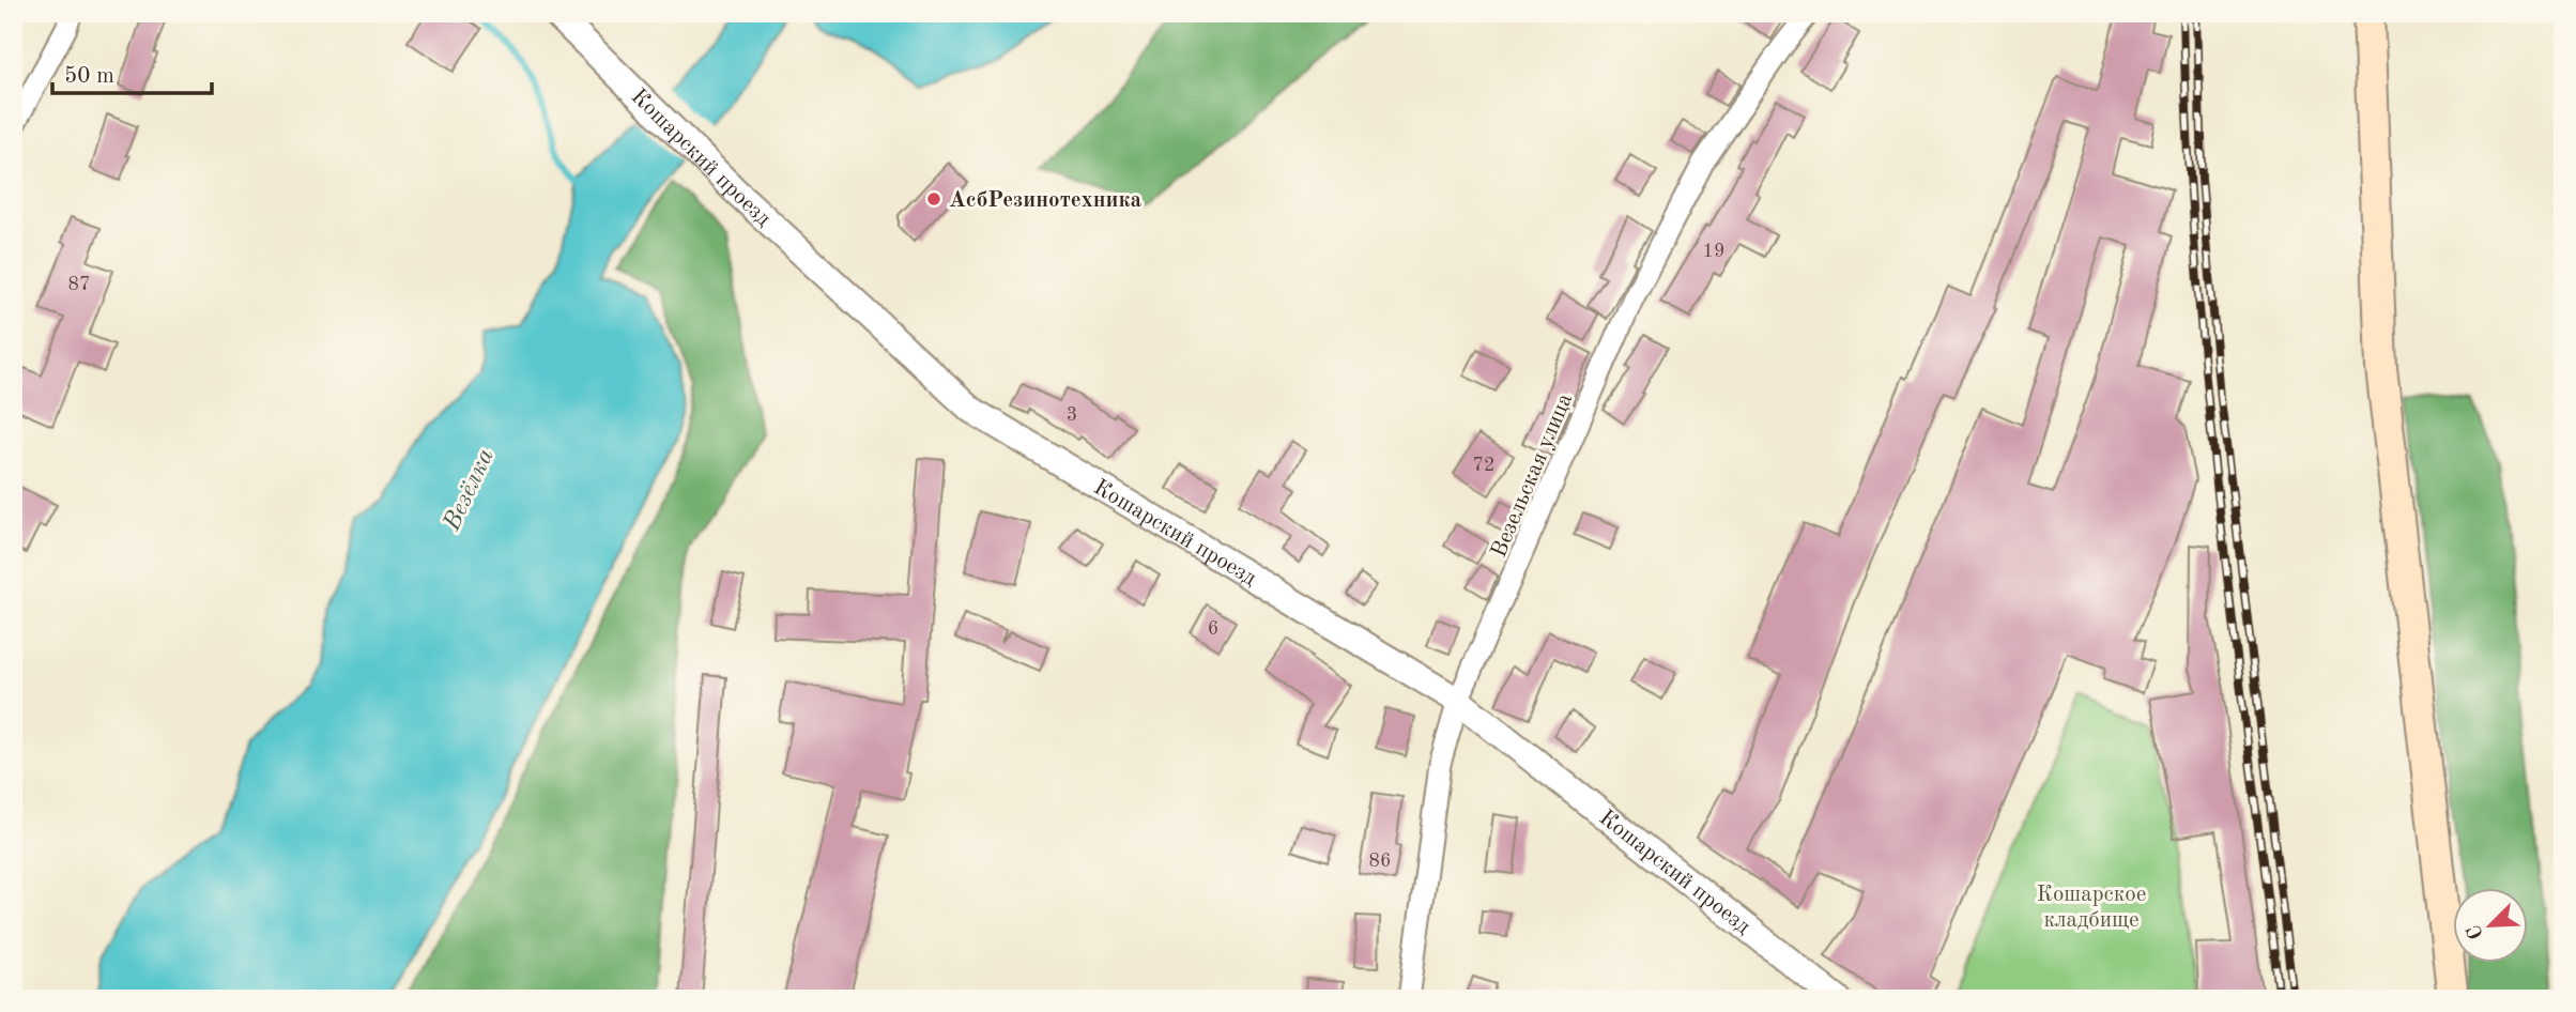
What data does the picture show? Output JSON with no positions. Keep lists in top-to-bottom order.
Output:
{
  "streets": {
    "street": ["Кошарский проезд", "Везельская улица"]
  },
  "crossings": [
    ["Кошарский проезд", "Везельская улица"]
  ],
  "water": ["Везёлка"],
  "parks": ["Кошарское кладбище"],
  "places": ["АсбРезинотехника"],
  "house_numbers": [
    "19",
    "87",
    "3",
    "72",
    "6",
    "86"
  ],
  "scale_bar": "50 m",
  "north": "bottom left"
}
